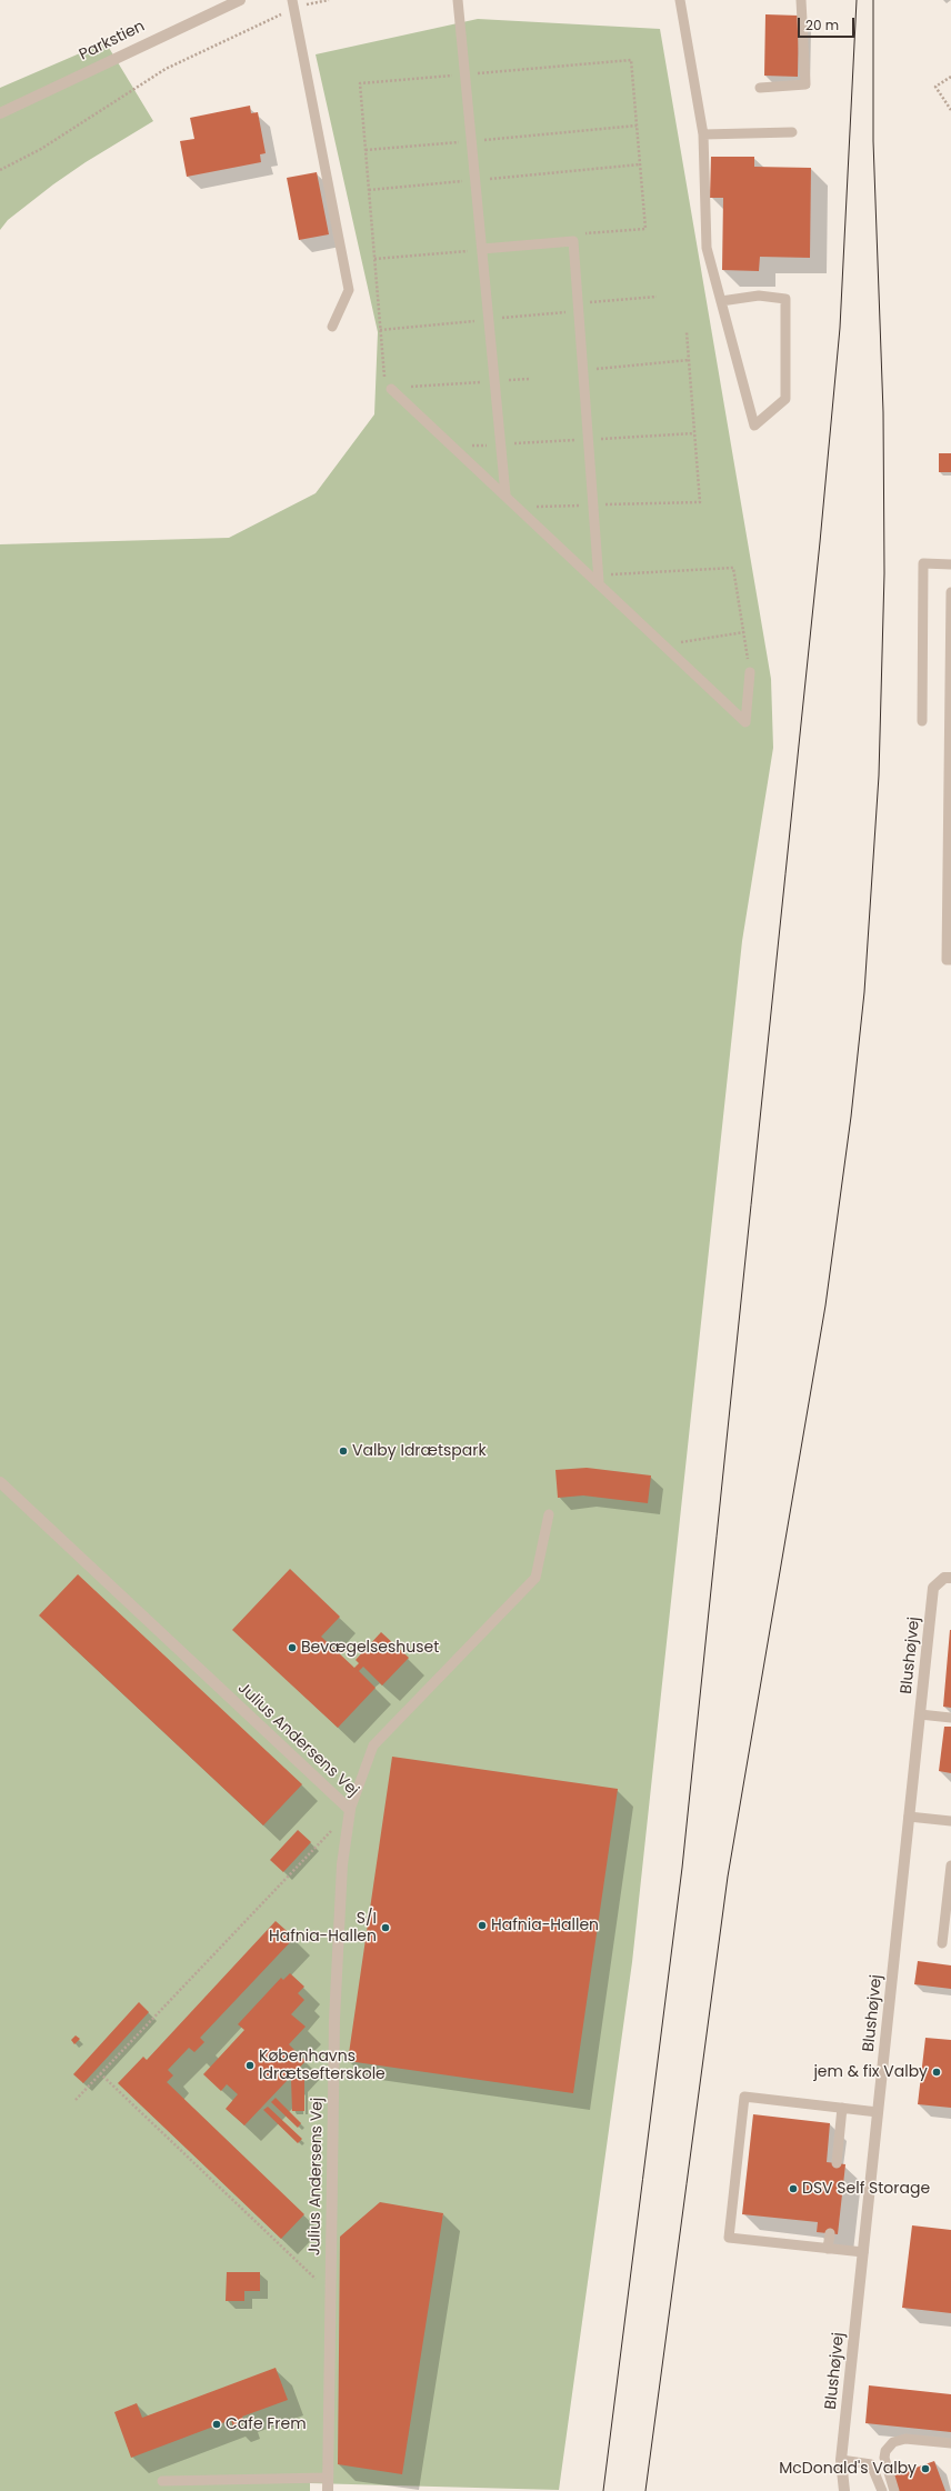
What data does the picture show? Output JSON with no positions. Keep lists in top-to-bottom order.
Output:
{
  "streets": {
    "street": ["Parkstien", "Blushøjvej", "Julius Andersens Vej"]
  },
  "places": [
    "Valby Idrætspark",
    "Bevægelseshuset",
    "Hafnia-Hallen",
    "S/I Hafnia-Hallen",
    "Københavns Idrætsefterskole",
    "jem & fix Valby",
    "DSV Self Storage",
    "Cafe Frem",
    "McDonald's Valby"
  ],
  "scale_bar": "20 m"
}
